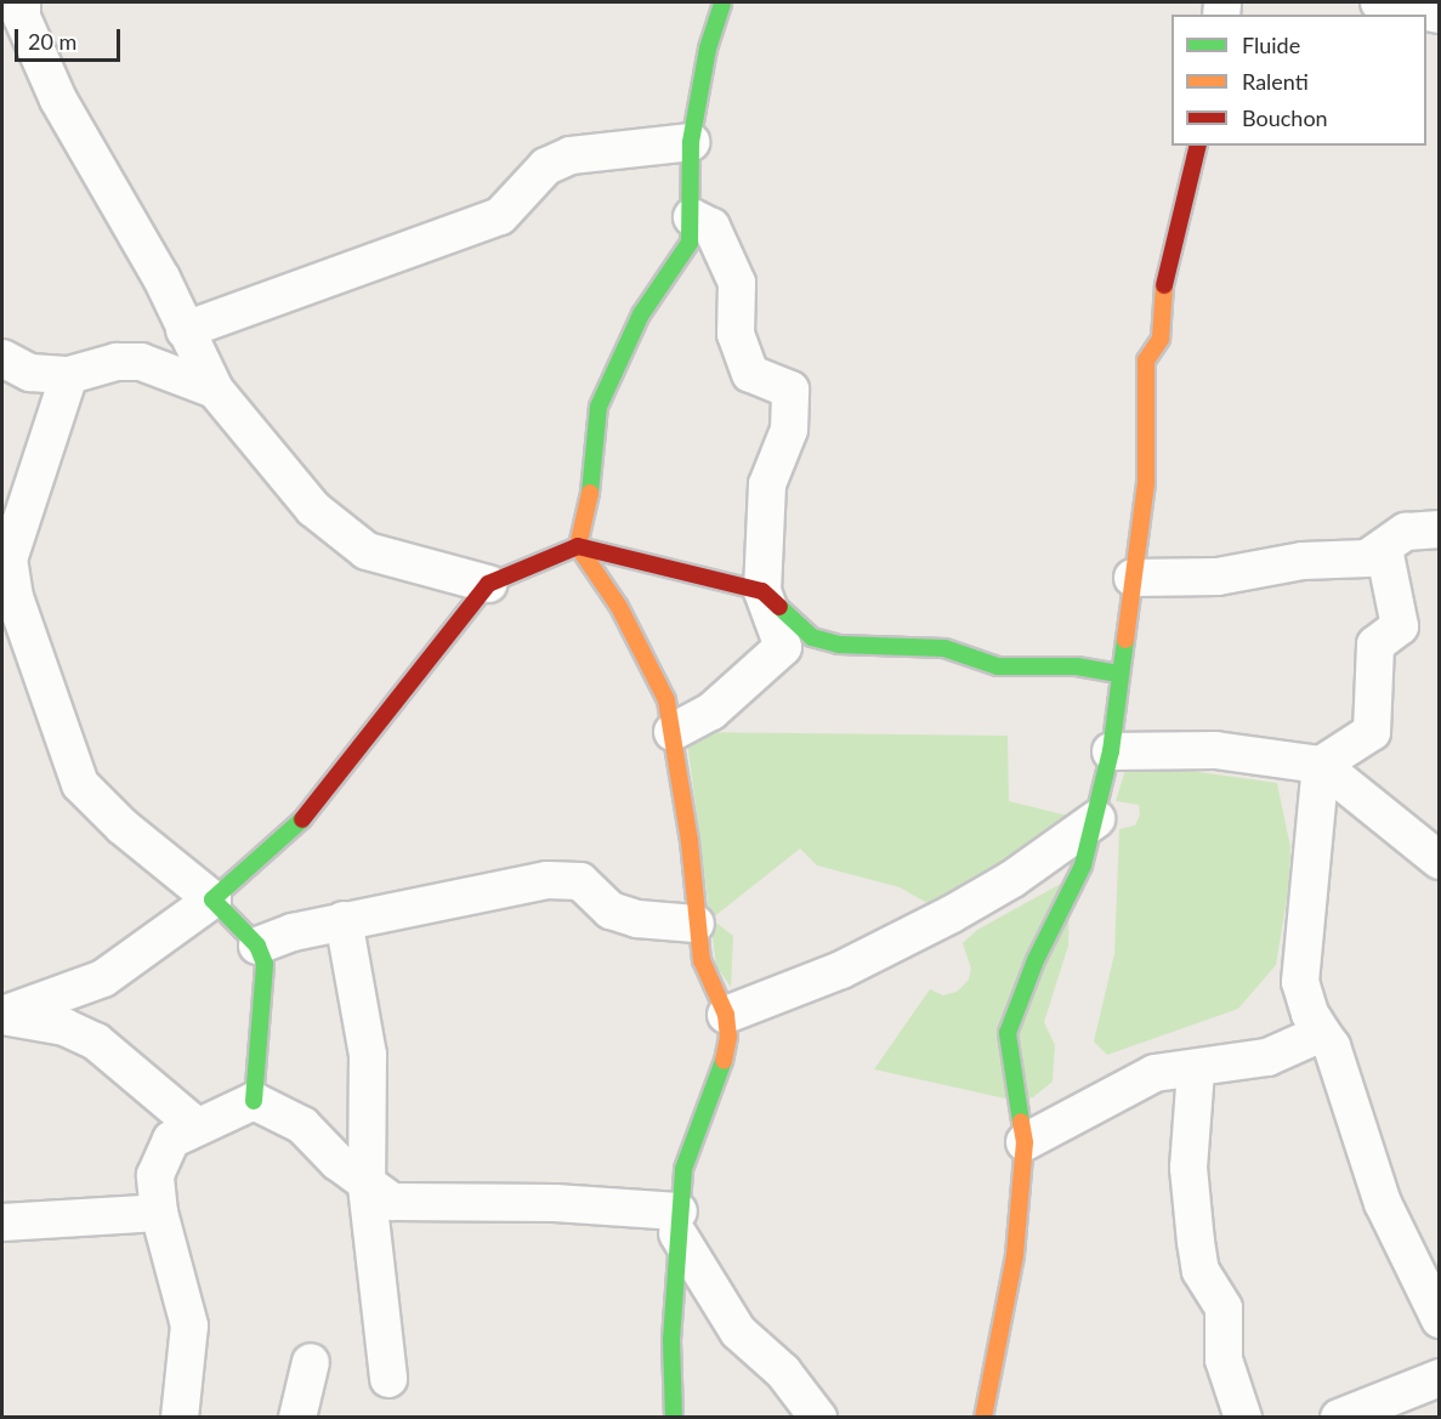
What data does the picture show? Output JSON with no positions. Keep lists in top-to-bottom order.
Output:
{
  "legend": ["Fluide", "Ralenti", "Bouchon"],
  "scale_bar": "20 m"
}
